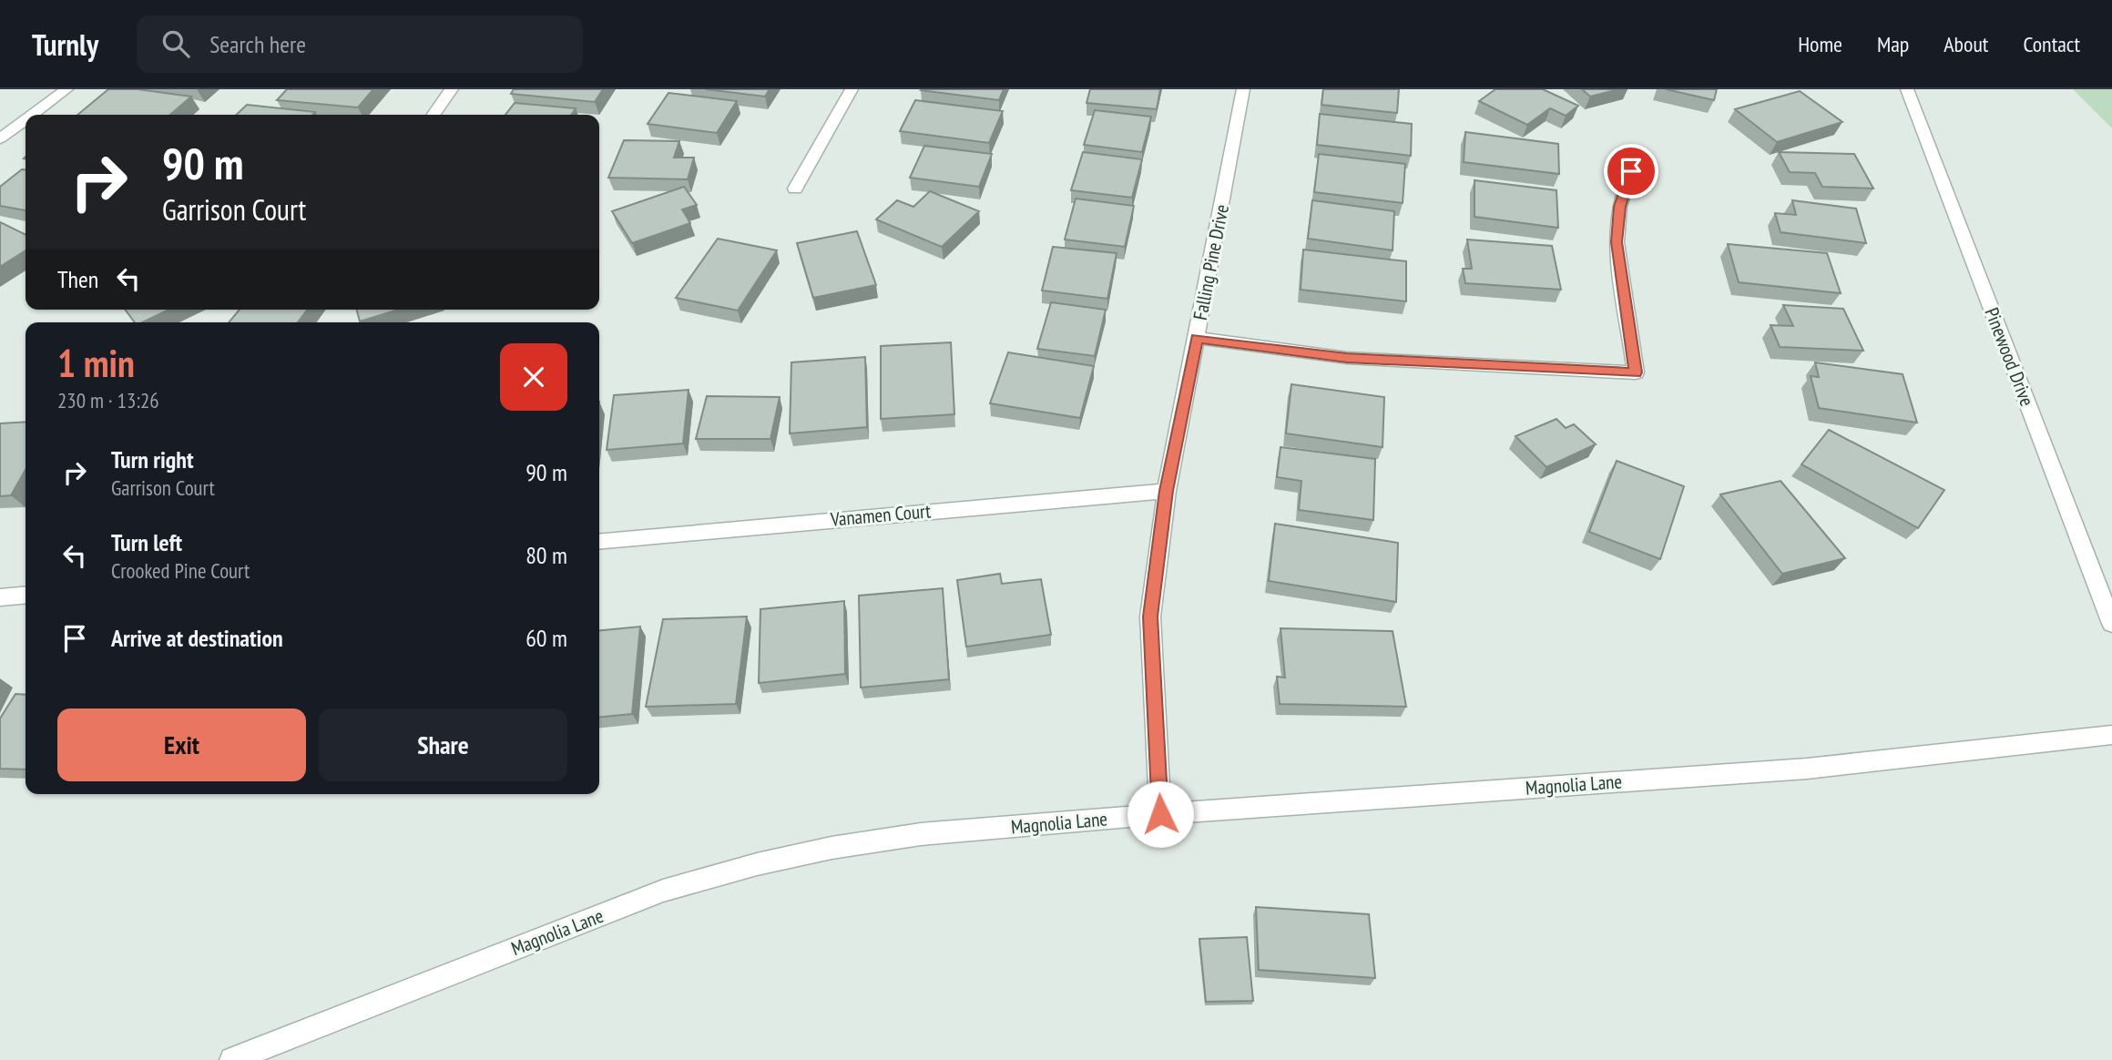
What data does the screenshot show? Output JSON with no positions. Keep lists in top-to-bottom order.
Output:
{
  "streets": {
    "street": [
      "Falling Pine Drive",
      "Pinewood Drive",
      "Vanamen Court",
      "Magnolia Lane"
    ]
  },
  "crossings": [
    ["Falling Pine Drive", "Vanamen Court"],
    ["Falling Pine Drive", "Magnolia Lane"]
  ],
  "page": {
    "header": "Turnly",
    "search": "Search here",
    "nav": [
      "Home",
      "Map",
      "About",
      "Contact"
    ],
    "turn": ["90 m", "Garrison Court"],
    "then": "Then",
    "heading": ["1 min", "230 m · 13:26"],
    "list": [
      {
        "name": "Turn right",
        "note": "Garrison Court",
        "value": "90 m"
      },
      {
        "name": "Turn left",
        "note": "Crooked Pine Court",
        "value": "80 m"
      },
      {
        "name": "Arrive at destination",
        "value": "60 m"
      }
    ],
    "buttons": ["Exit", "Share"]
  }
}
